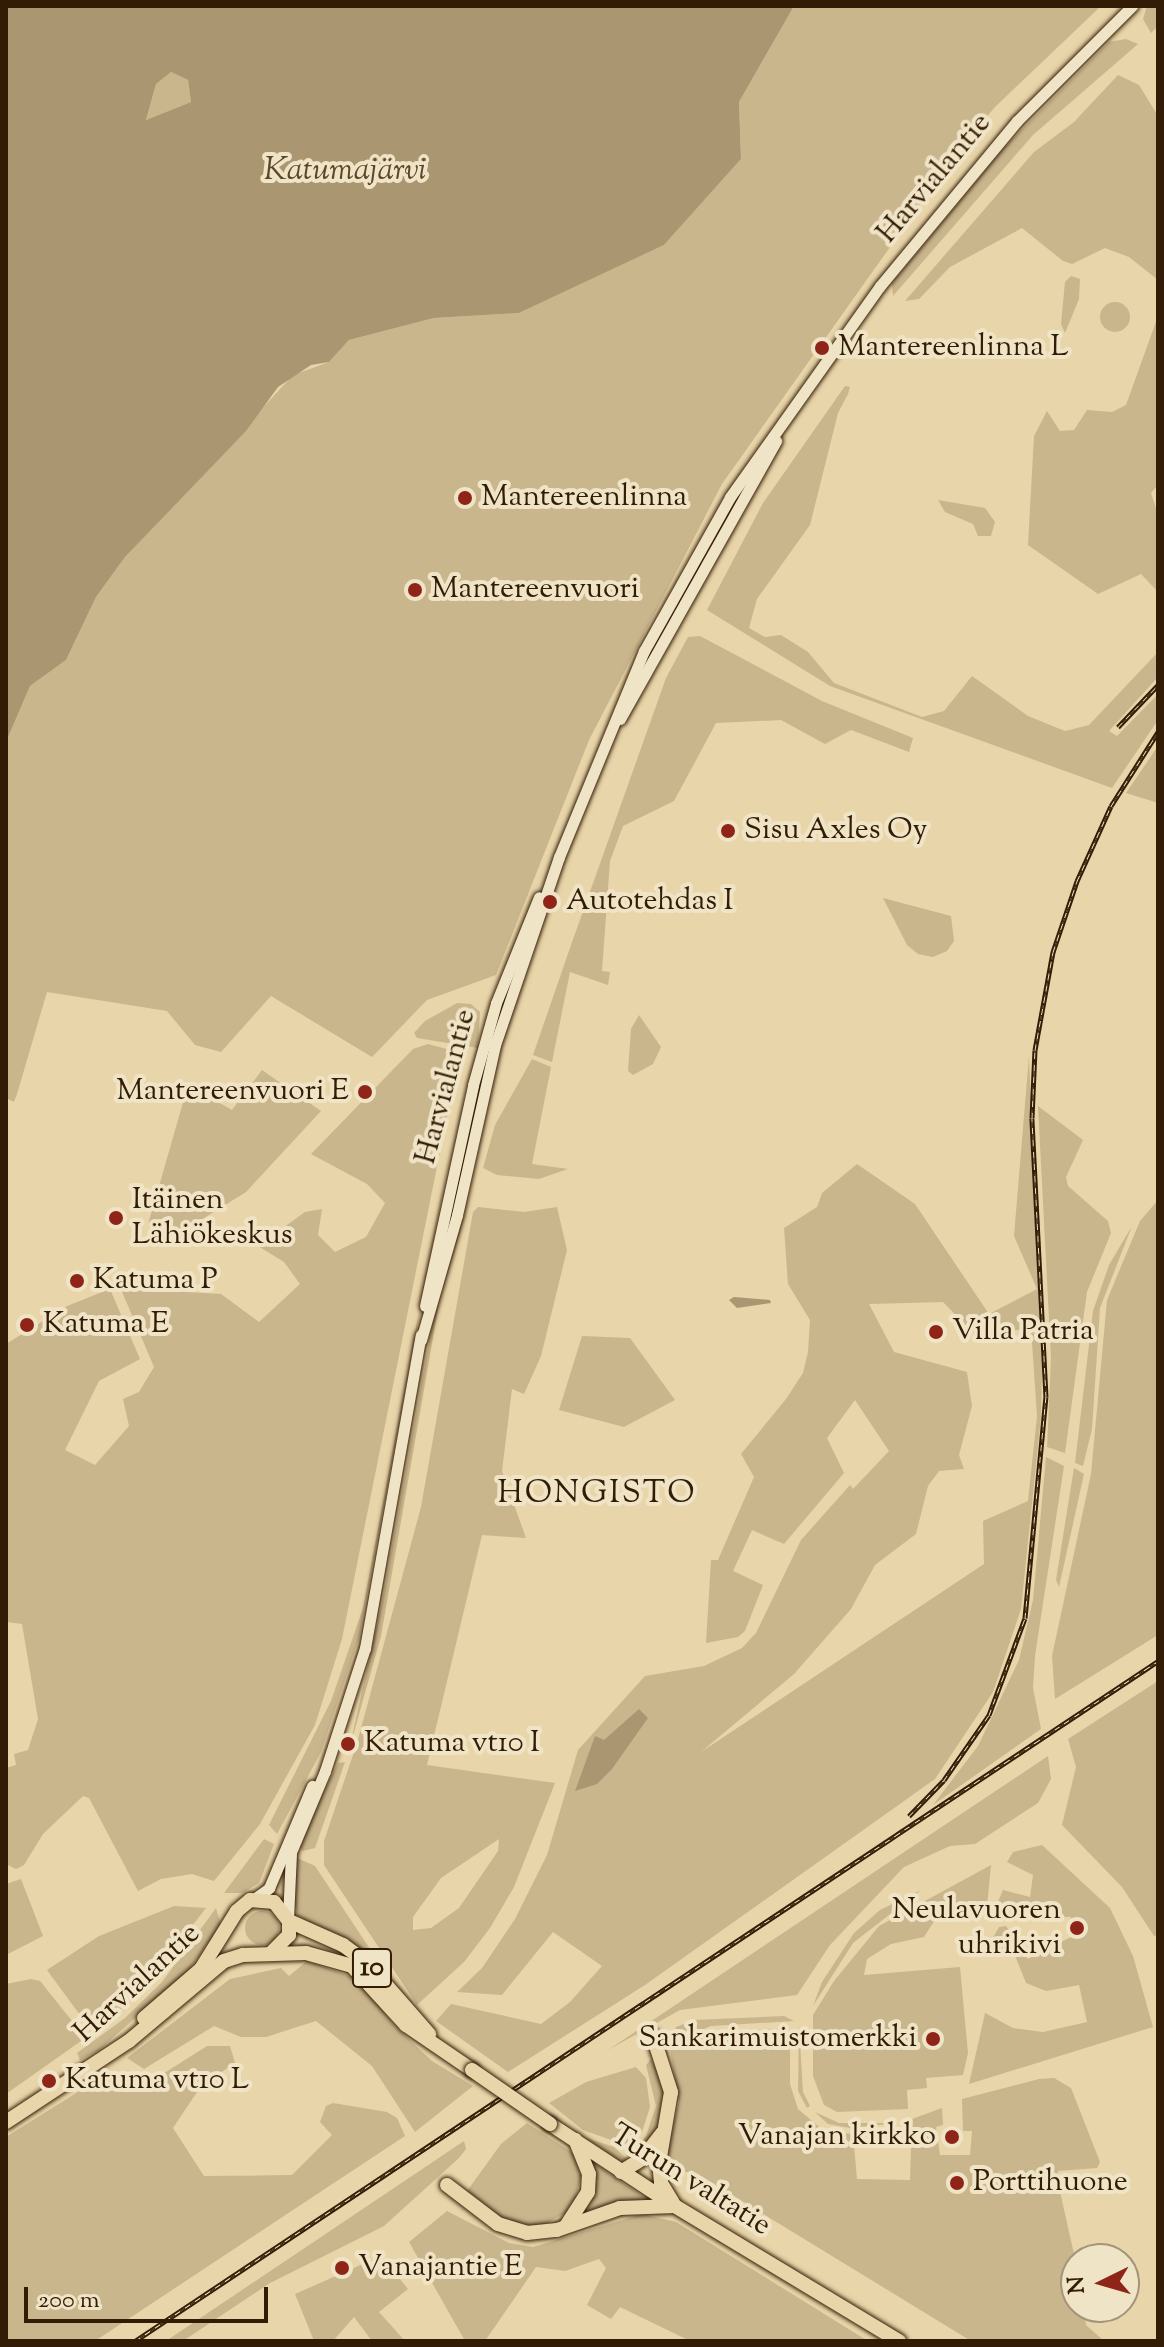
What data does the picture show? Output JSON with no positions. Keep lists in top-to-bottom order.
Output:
{
  "streets": {
    "highway": ["Harvialantie", "10", "Turun valtatie"]
  },
  "crossings": [
    ["Harvialantie", "10"],
    ["Harvialantie", "Turun valtatie"],
    ["10", "Turun valtatie"]
  ],
  "districts": ["HONGISTO"],
  "water": ["Katumajärvi"],
  "places": [
    "Mantereenlinna L",
    "Mantereenlinna",
    "Mantereenvuori",
    "Sisu Axles Oy",
    "Autotehdas I",
    "Mantereenvuori E",
    "Itäinen Lähiökeskus",
    "Katuma P",
    "Katuma E",
    "Villa Patria",
    "Katuma vt10 I",
    "Neulavuoren uhrikivi",
    "Sankarimuistomerkki",
    "Katuma vt10 L",
    "Vanajan kirkko",
    "Porttihuone",
    "Vanajantie E"
  ],
  "scale_bar": "200 m",
  "north": "left"
}
